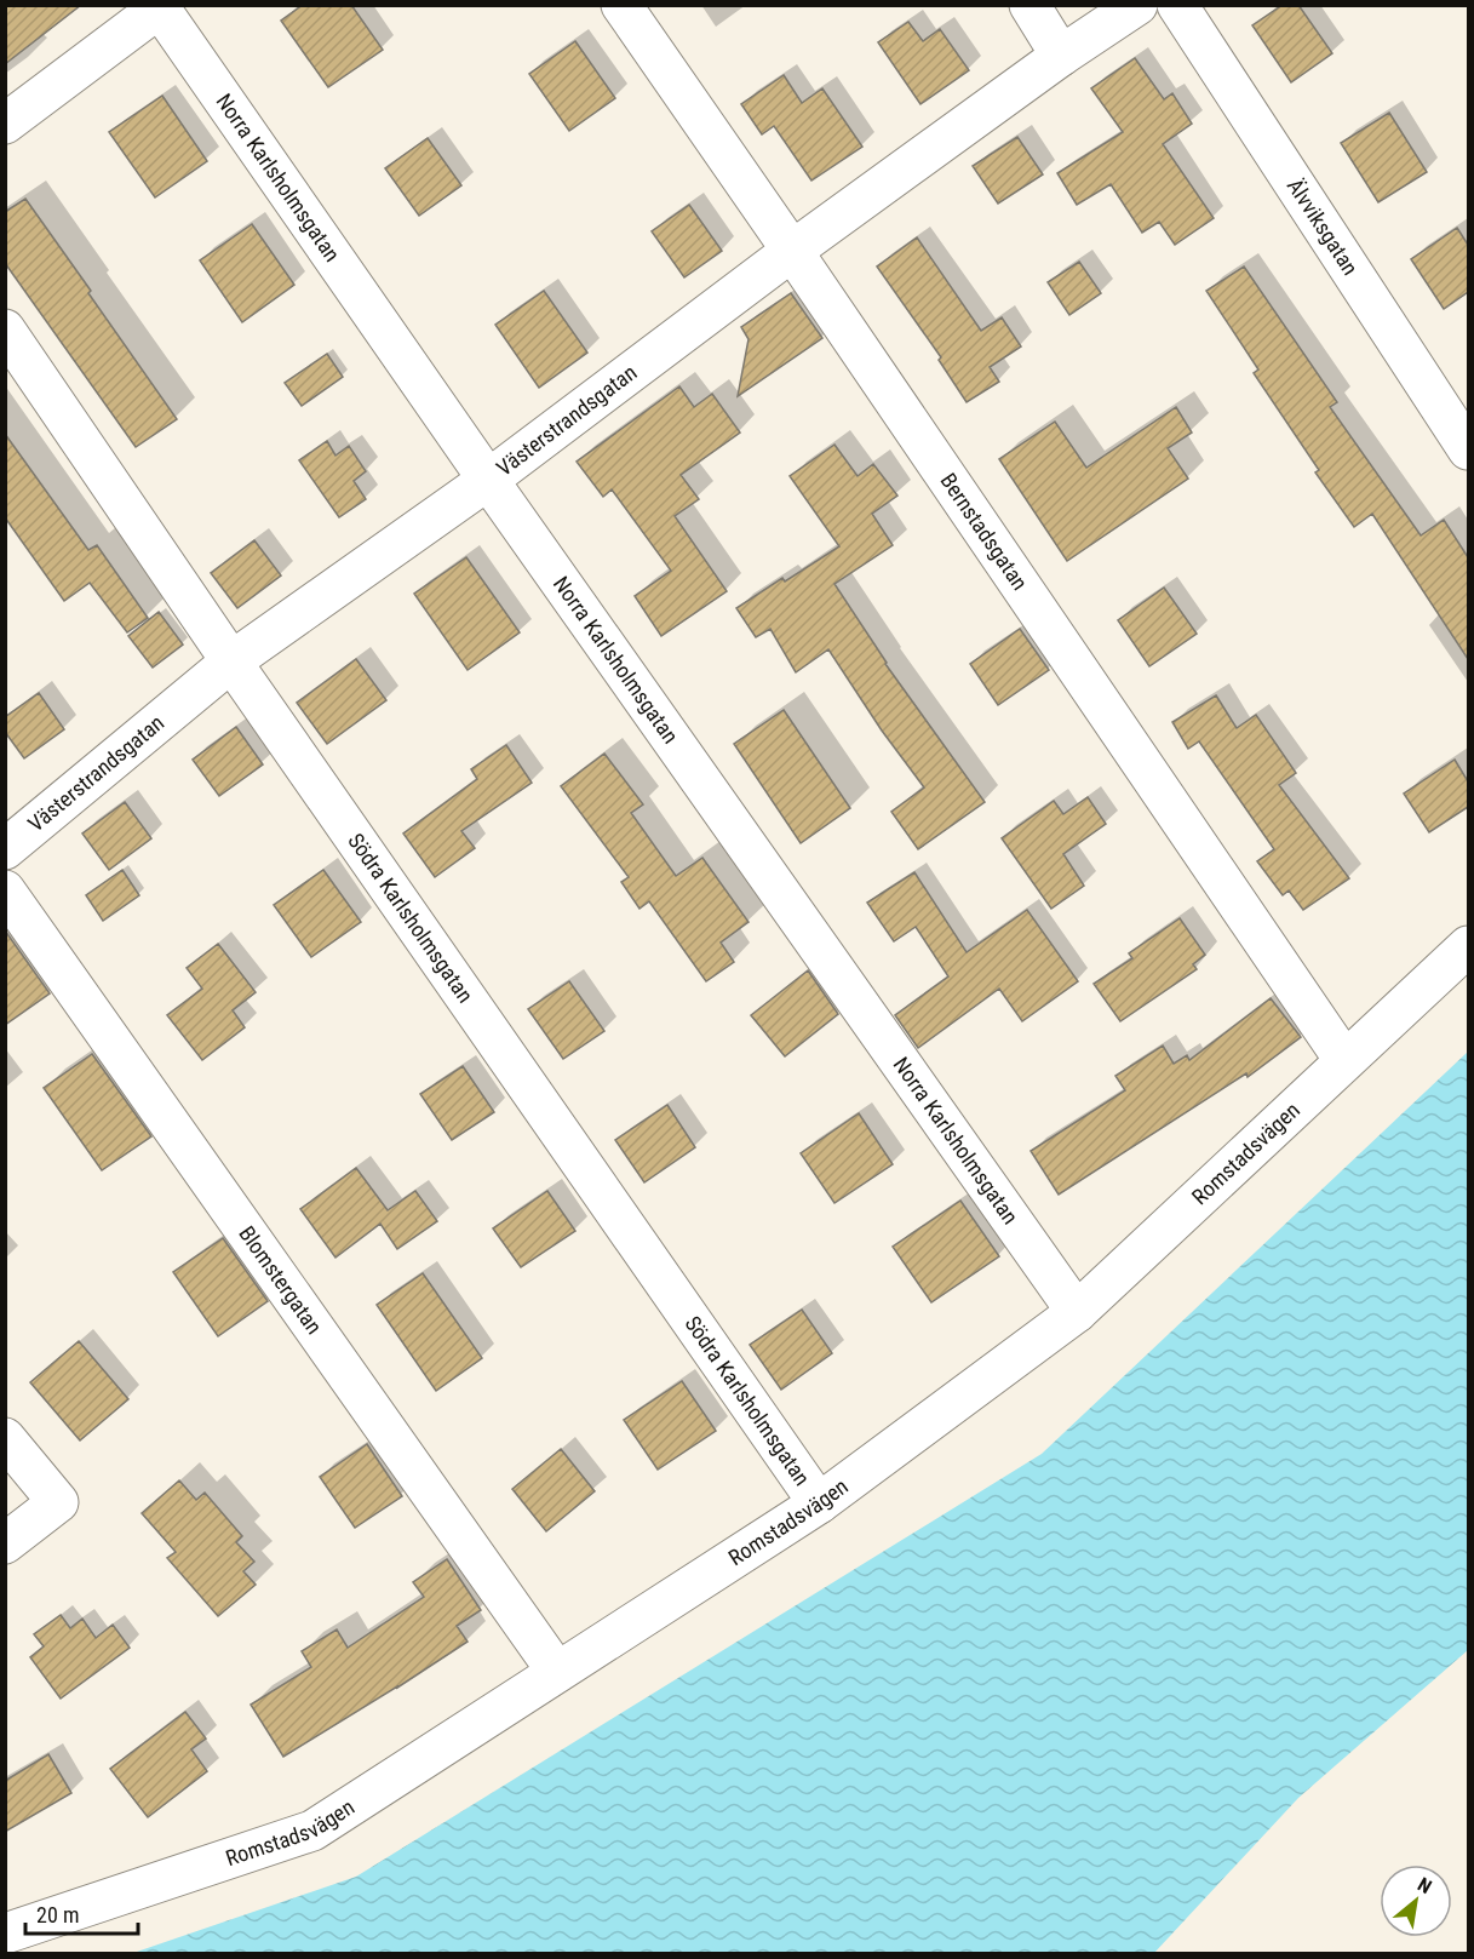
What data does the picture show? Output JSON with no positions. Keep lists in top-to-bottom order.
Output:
{
  "streets": {
    "street": [
      "Norra Karlsholmsgatan",
      "Älvviksgatan",
      "Västerstrandsgatan",
      "Bernstadsgatan",
      "Södra Karlsholmsgatan",
      "Romstadsvägen",
      "Blomstergatan"
    ]
  },
  "crossings": [
    ["Norra Karlsholmsgatan", "Västerstrandsgatan"],
    ["Norra Karlsholmsgatan", "Romstadsvägen"],
    ["Västerstrandsgatan", "Bernstadsgatan"],
    ["Västerstrandsgatan", "Södra Karlsholmsgatan"],
    ["Bernstadsgatan", "Romstadsvägen"],
    ["Södra Karlsholmsgatan", "Romstadsvägen"],
    ["Romstadsvägen", "Blomstergatan"]
  ],
  "scale_bar": "20 m",
  "north": "top right"
}
